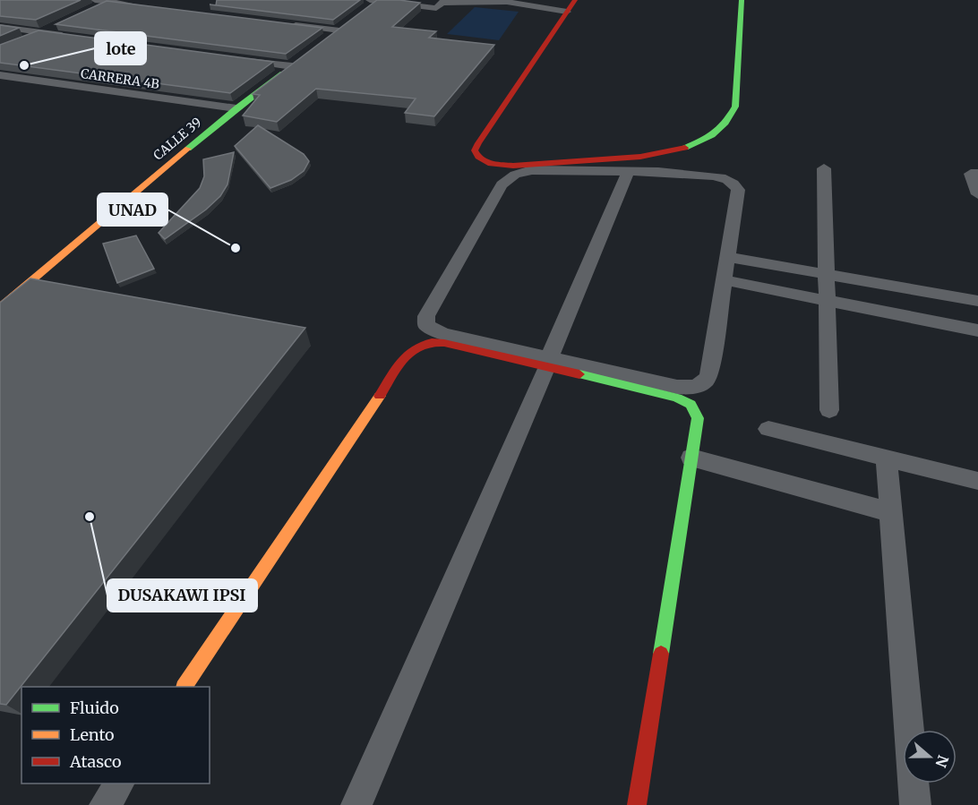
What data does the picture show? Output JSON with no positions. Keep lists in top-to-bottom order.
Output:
{
  "streets": {
    "street": ["CARRERA 4B", "CALLE 39"]
  },
  "crossings": [
    ["CARRERA 4B", "CALLE 39"]
  ],
  "places": ["lote", "UNAD", "DUSAKAWI IPSI"],
  "legend": ["Fluido", "Lento", "Atasco"],
  "north": "right"
}
